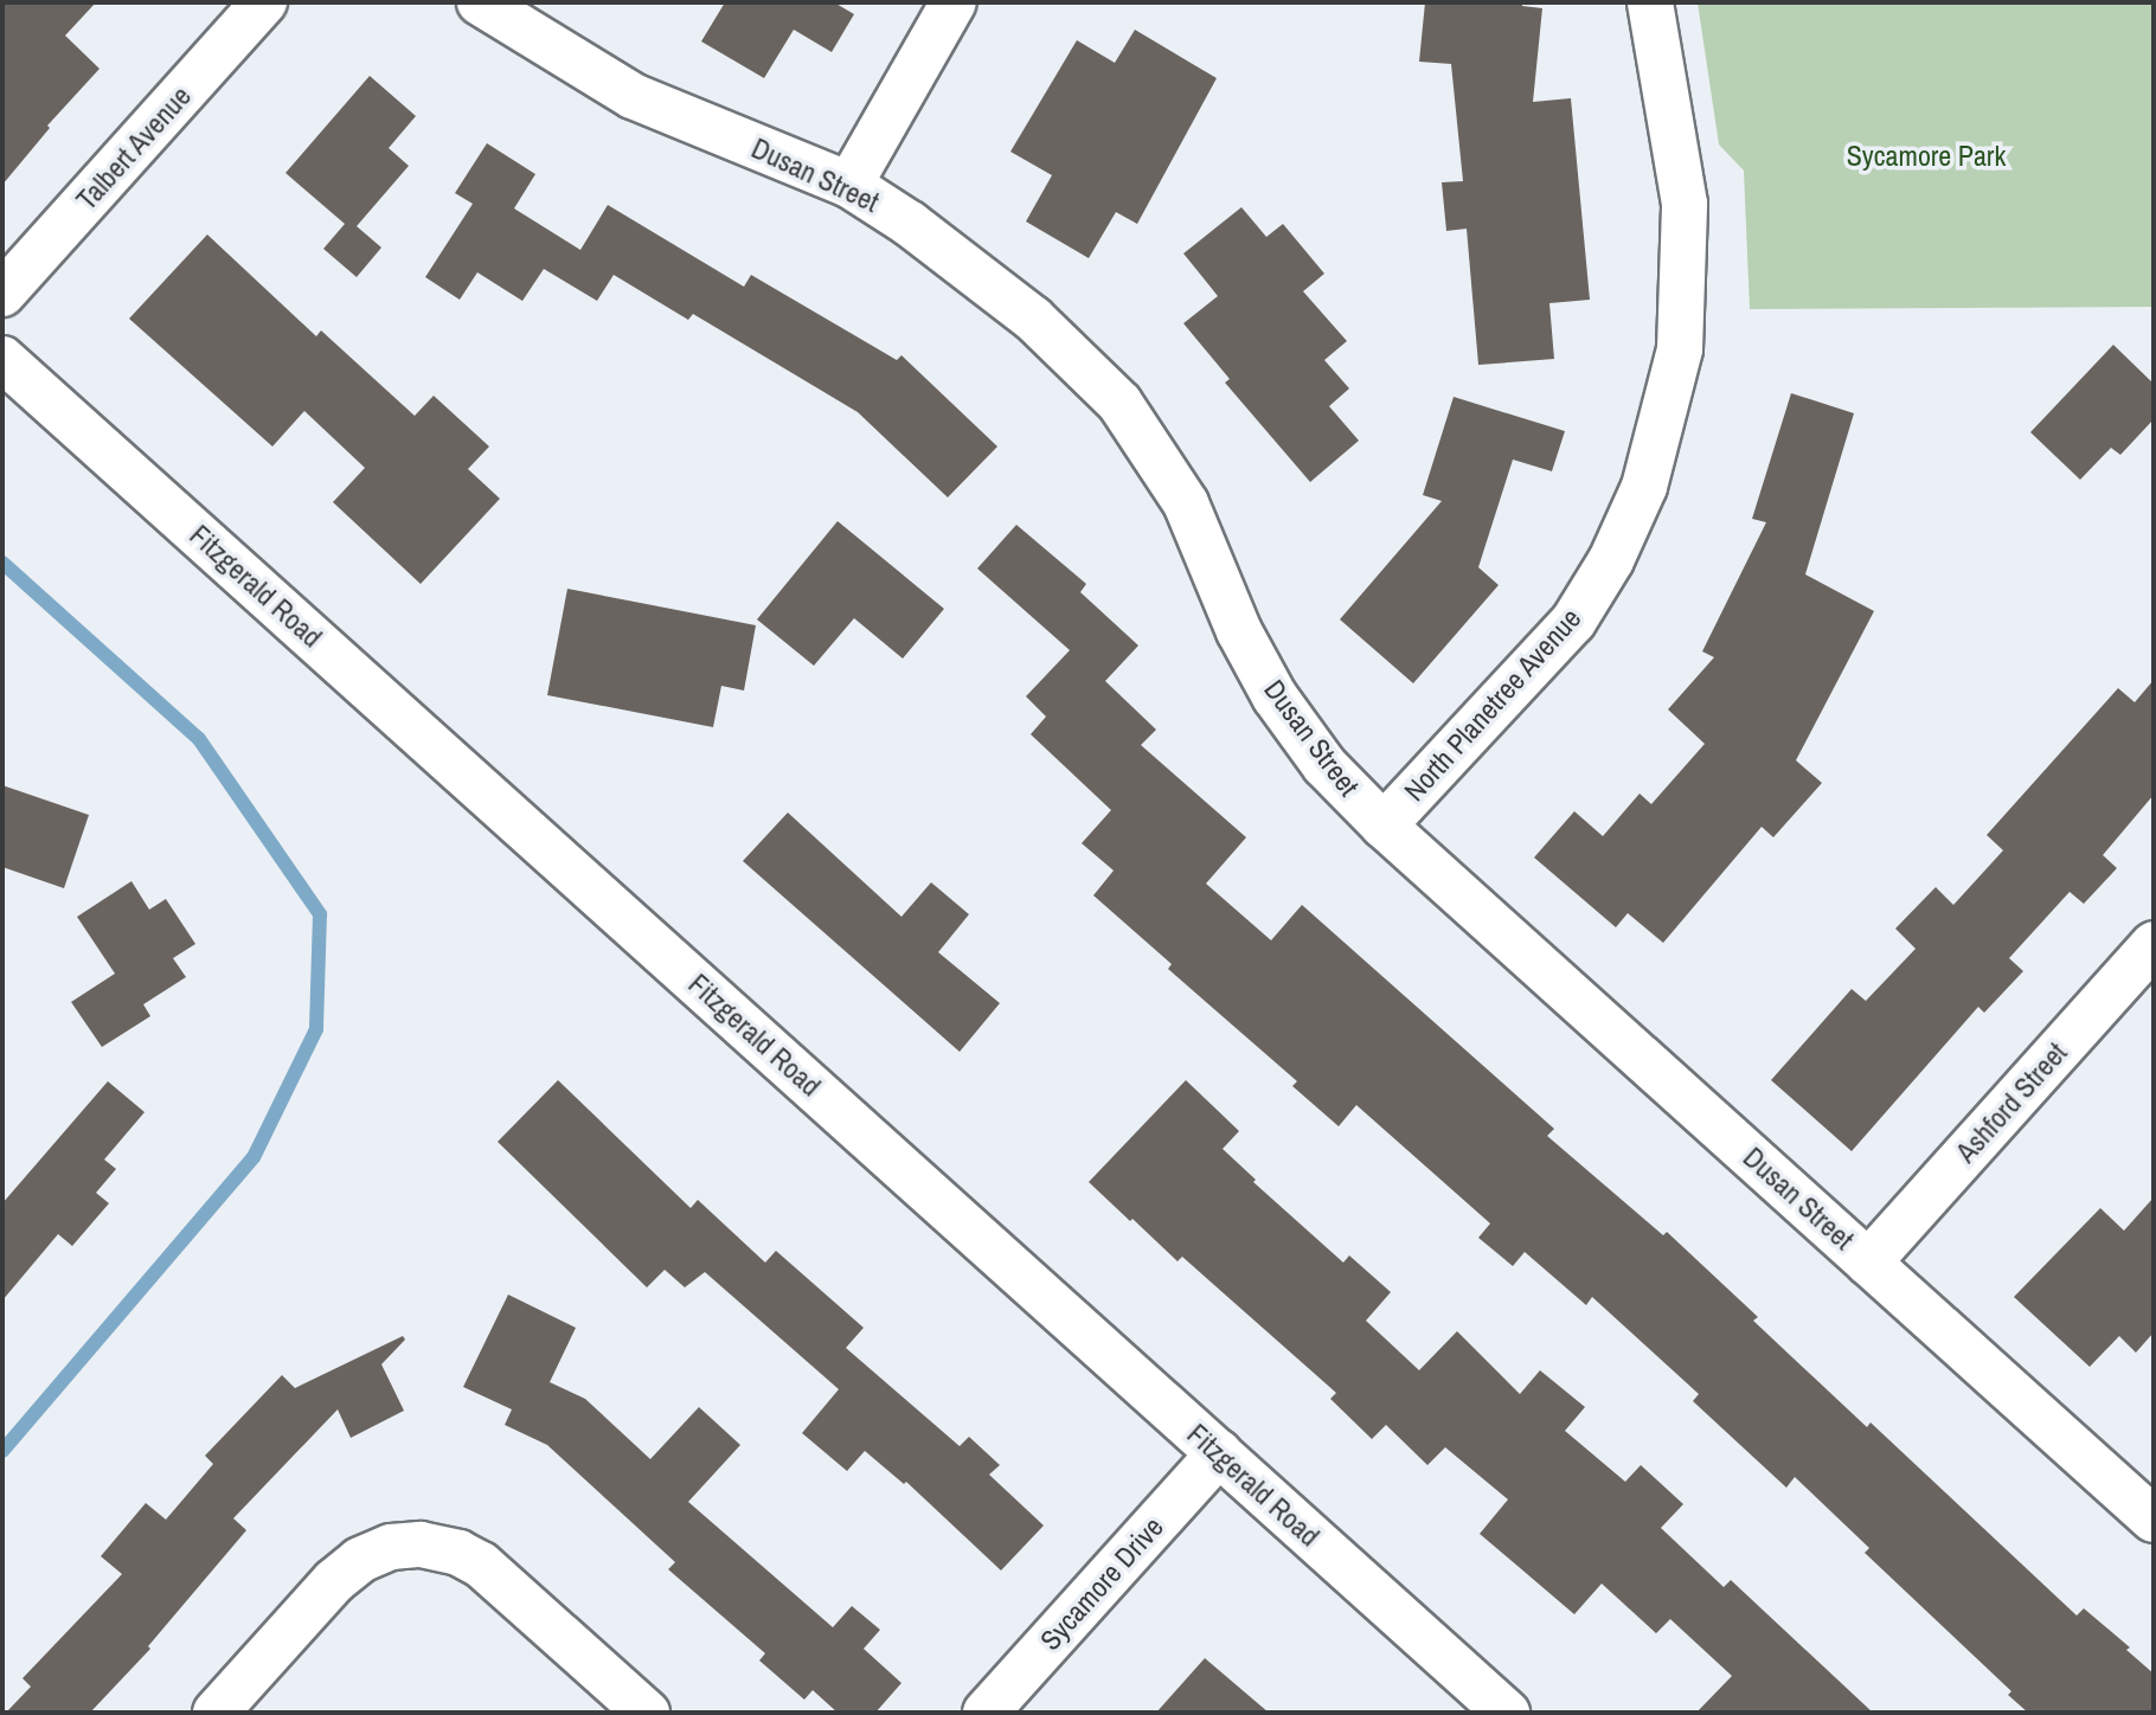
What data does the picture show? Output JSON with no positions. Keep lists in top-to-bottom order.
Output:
{
  "streets": {
    "street": [
      "Talbert Avenue",
      "Dusan Street",
      "Fitzgerald Road",
      "North Planetree Avenue",
      "Ashford Street",
      "Sycamore Drive"
    ]
  },
  "crossings": [
    ["Dusan Street", "North Planetree Avenue"],
    ["Dusan Street", "Ashford Street"],
    ["Fitzgerald Road", "Sycamore Drive"]
  ],
  "parks": ["Sycamore Park"]
}
